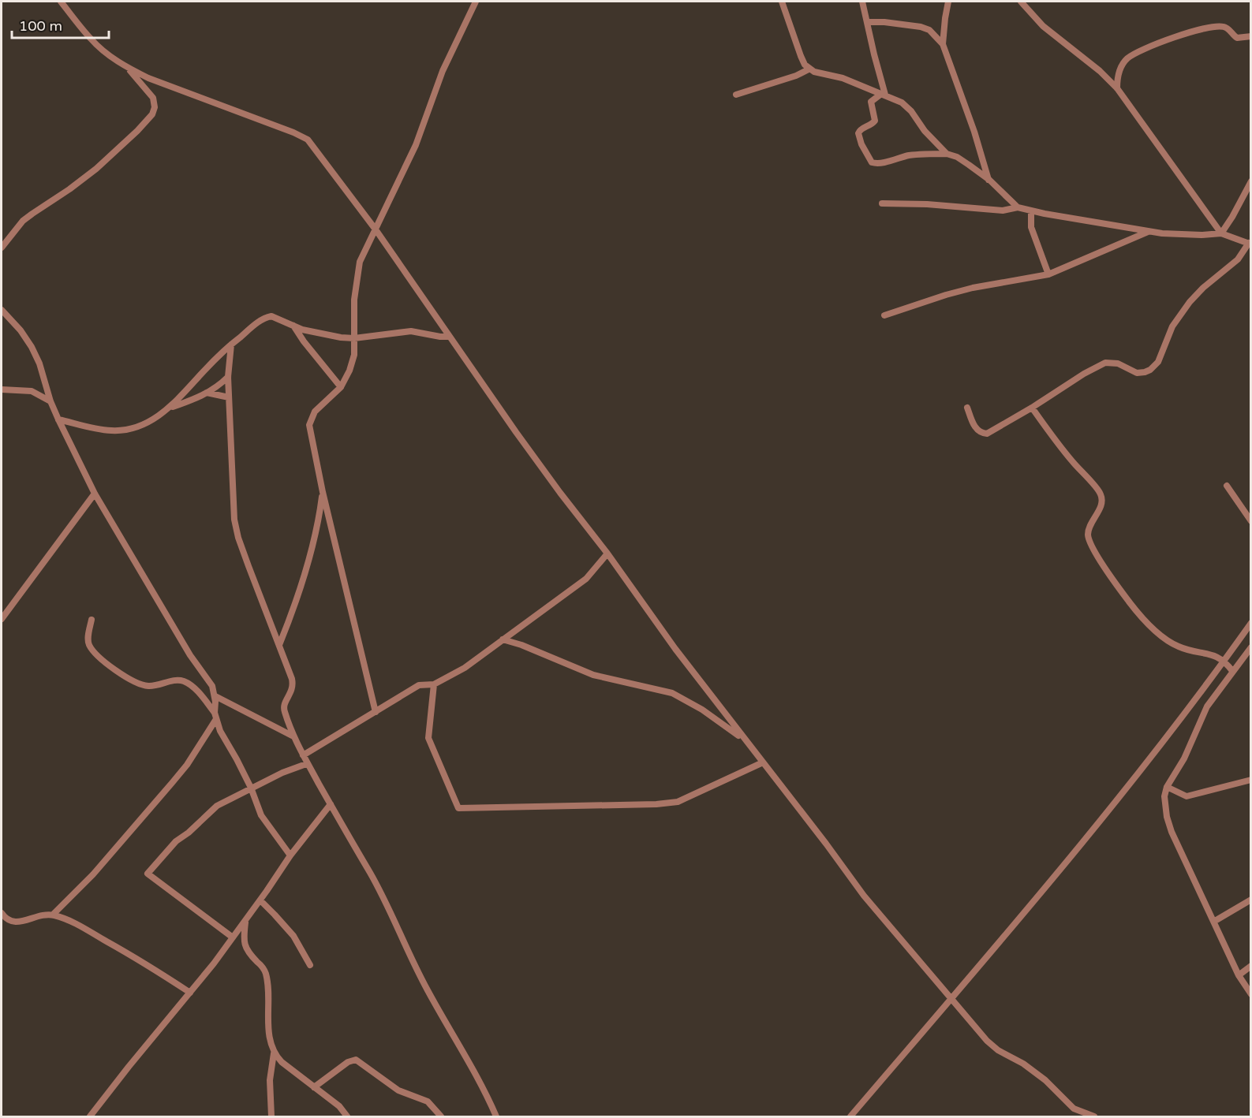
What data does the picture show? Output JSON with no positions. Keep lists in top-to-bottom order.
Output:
{
  "scale_bar": "100 m"
}
